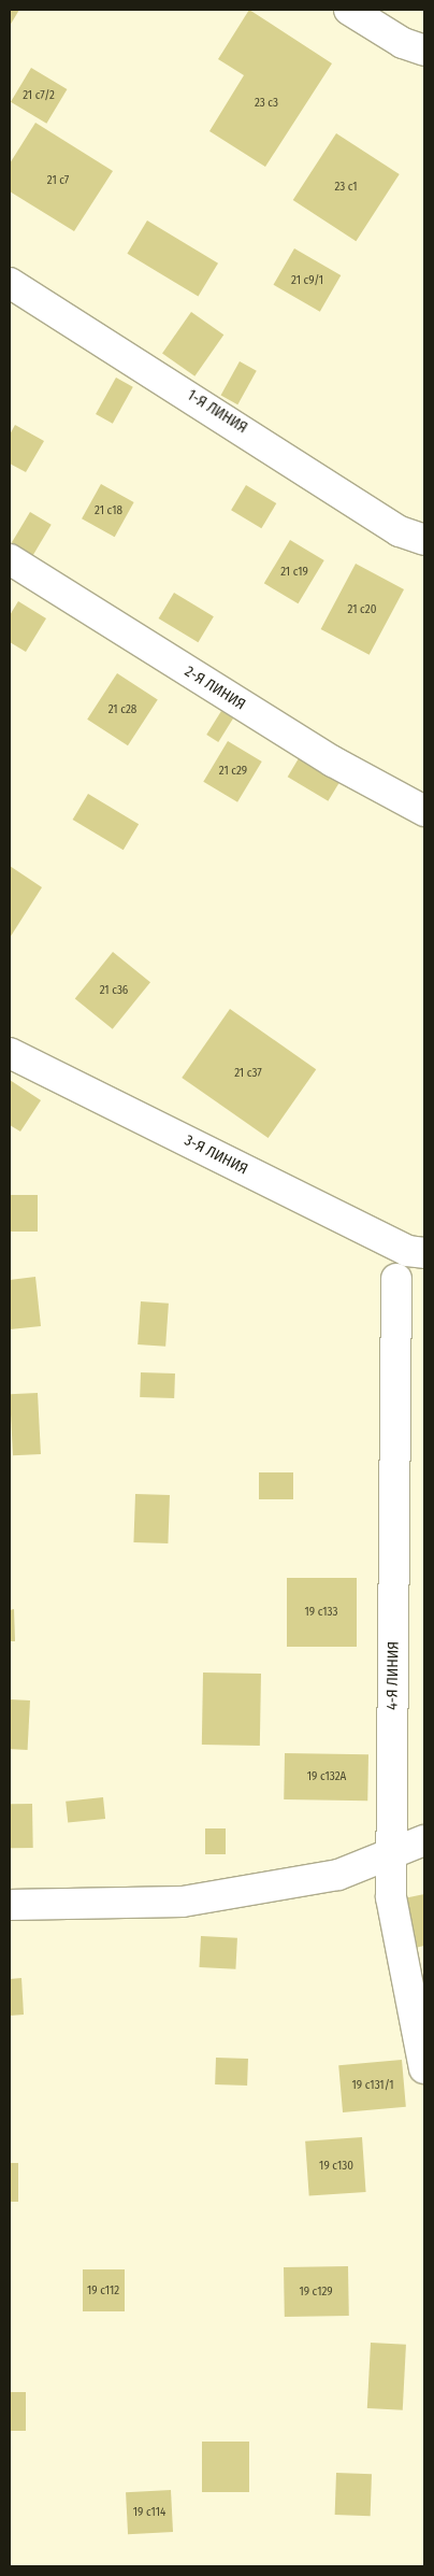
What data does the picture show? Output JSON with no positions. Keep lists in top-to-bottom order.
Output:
{
  "streets": {
    "street": [
      "1-Я ЛИНИЯ",
      "2-Я ЛИНИЯ",
      "3-Я ЛИНИЯ",
      "4-Я ЛИНИЯ"
    ]
  },
  "house_numbers": [
    "21 с7/2",
    "23 с3",
    "21 с7",
    "23 с1",
    "21 с9/1",
    "21 с18",
    "21 с19",
    "21 с20",
    "21 с28",
    "21 с29",
    "21 с36",
    "21 с37",
    "19 с133",
    "19 с132А",
    "19 с131/1",
    "19 с130",
    "19 с112",
    "19 с129",
    "19 с114"
  ]
}
